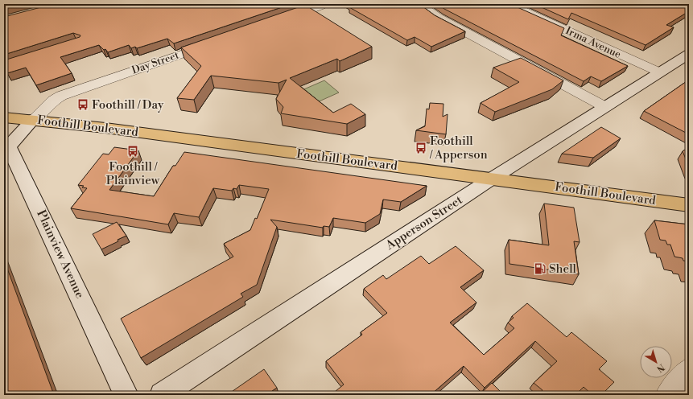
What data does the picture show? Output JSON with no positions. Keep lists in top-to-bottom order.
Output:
{
  "streets": {
    "main road": ["Foothill Boulevard"],
    "street": [
      "Irma Avenue",
      "Day Street",
      "Apperson Street",
      "Plainview Avenue"
    ]
  },
  "crossings": [
    ["Irma Avenue", "Apperson Street"],
    ["Day Street", "Foothill Boulevard"],
    ["Day Street", "Plainview Avenue"],
    ["Foothill Boulevard", "Apperson Street"],
    ["Foothill Boulevard", "Plainview Avenue"]
  ],
  "places": {
    "bus stop": ["Foothill / Day", "Foothill / Apperson", "Foothill / Plainview"],
    "fuel station": ["Shell"]
  },
  "north": "bottom right"
}
